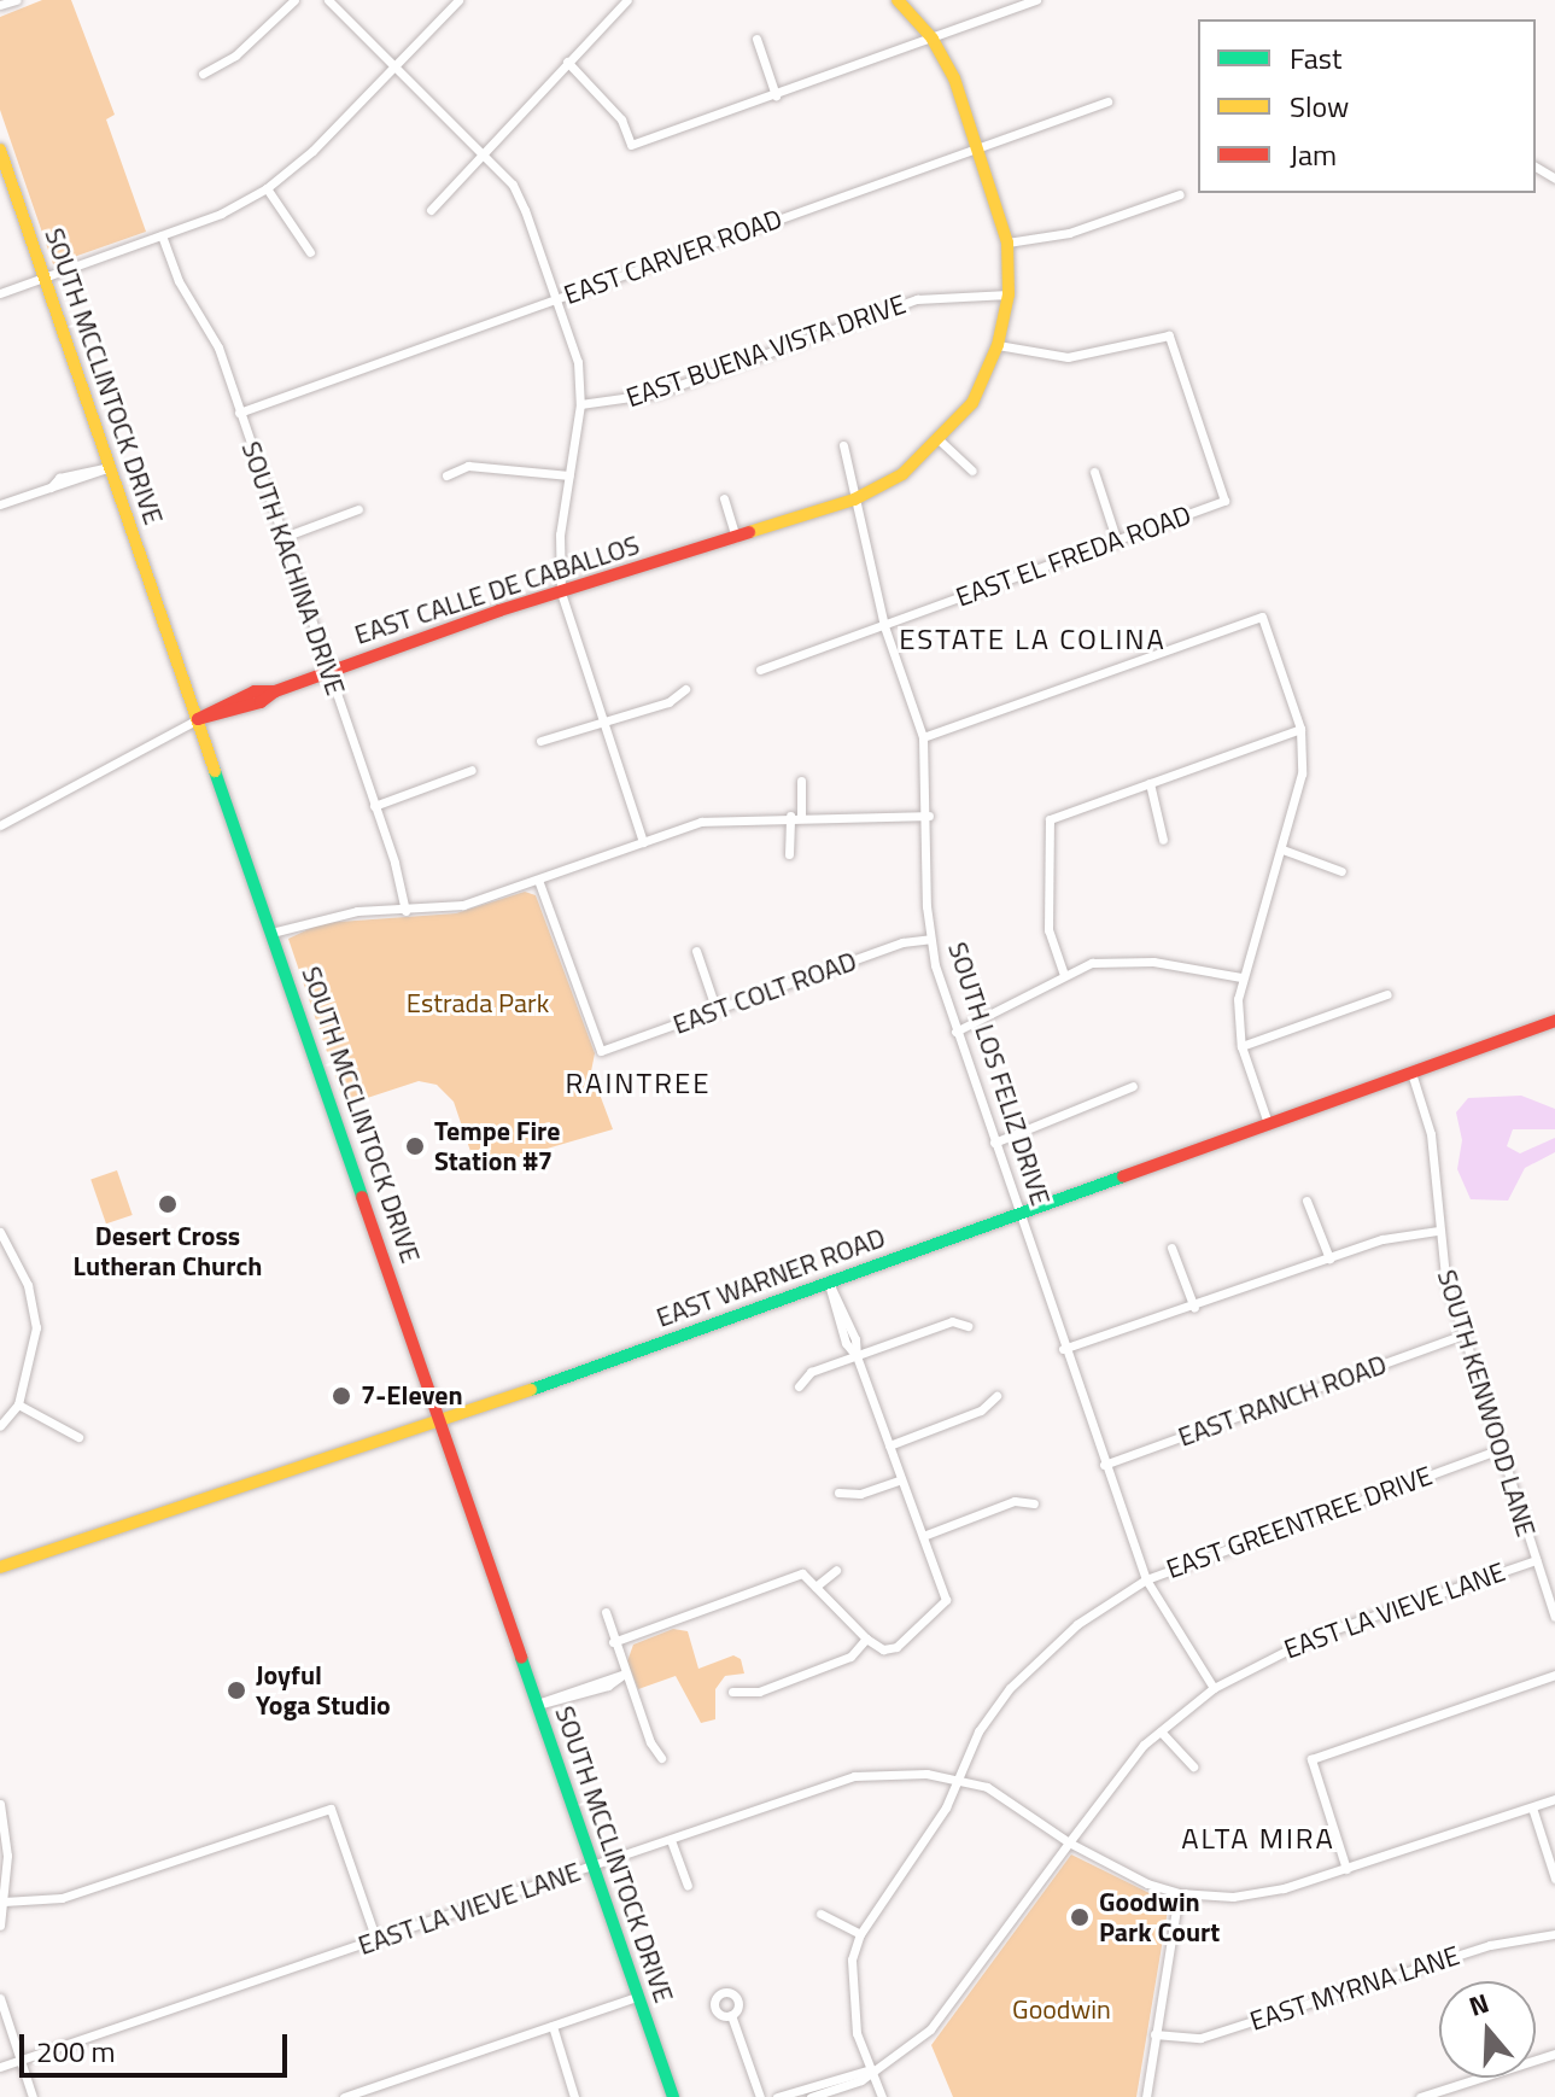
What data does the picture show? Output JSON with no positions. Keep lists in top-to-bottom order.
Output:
{
  "streets": {
    "main road": ["SOUTH MCCLINTOCK DRIVE", "EAST CALLE DE CABALLOS", "EAST WARNER ROAD"],
    "street": [
      "EAST CARVER ROAD",
      "EAST BUENA VISTA DRIVE",
      "EAST EL FREDA ROAD",
      "SOUTH KACHINA DRIVE",
      "EAST COLT ROAD",
      "SOUTH LOS FELIZ DRIVE",
      "EAST RANCH ROAD",
      "SOUTH KENWOOD LANE",
      "EAST GREENTREE DRIVE",
      "EAST LA VIEVE LANE",
      "EAST MYRNA LANE"
    ]
  },
  "crossings": [
    ["EAST CARVER ROAD", "SOUTH KACHINA DRIVE"],
    ["EAST CARVER ROAD", "EAST CALLE DE CABALLOS"],
    ["EAST BUENA VISTA DRIVE", "EAST CALLE DE CABALLOS"],
    ["SOUTH MCCLINTOCK DRIVE", "EAST CALLE DE CABALLOS"],
    ["SOUTH MCCLINTOCK DRIVE", "EAST WARNER ROAD"],
    ["SOUTH MCCLINTOCK DRIVE", "EAST LA VIEVE LANE"],
    ["EAST EL FREDA ROAD", "EAST CALLE DE CABALLOS"],
    ["EAST EL FREDA ROAD", "SOUTH LOS FELIZ DRIVE"],
    ["SOUTH KACHINA DRIVE", "EAST CALLE DE CABALLOS"],
    ["EAST CALLE DE CABALLOS", "SOUTH LOS FELIZ DRIVE"],
    ["EAST COLT ROAD", "SOUTH LOS FELIZ DRIVE"],
    ["SOUTH LOS FELIZ DRIVE", "EAST WARNER ROAD"],
    ["SOUTH LOS FELIZ DRIVE", "EAST RANCH ROAD"],
    ["SOUTH LOS FELIZ DRIVE", "EAST GREENTREE DRIVE"],
    ["SOUTH LOS FELIZ DRIVE", "EAST LA VIEVE LANE"],
    ["EAST WARNER ROAD", "SOUTH KENWOOD LANE"],
    ["EAST RANCH ROAD", "SOUTH KENWOOD LANE"],
    ["SOUTH KENWOOD LANE", "EAST GREENTREE DRIVE"],
    ["SOUTH KENWOOD LANE", "EAST LA VIEVE LANE"],
    ["EAST GREENTREE DRIVE", "EAST LA VIEVE LANE"]
  ],
  "districts": ["ESTATE LA COLINA", "RAINTREE", "ALTA MIRA"],
  "parks": ["Estrada Park", "Goodwin"],
  "places": [
    "Tempe Fire Station #7",
    "Desert Cross Lutheran Church",
    "7-Eleven",
    "Joyful Yoga Studio",
    "Goodwin Park Court"
  ],
  "legend": ["Fast", "Slow", "Jam"],
  "scale_bar": "200 m",
  "north": "top"
}
